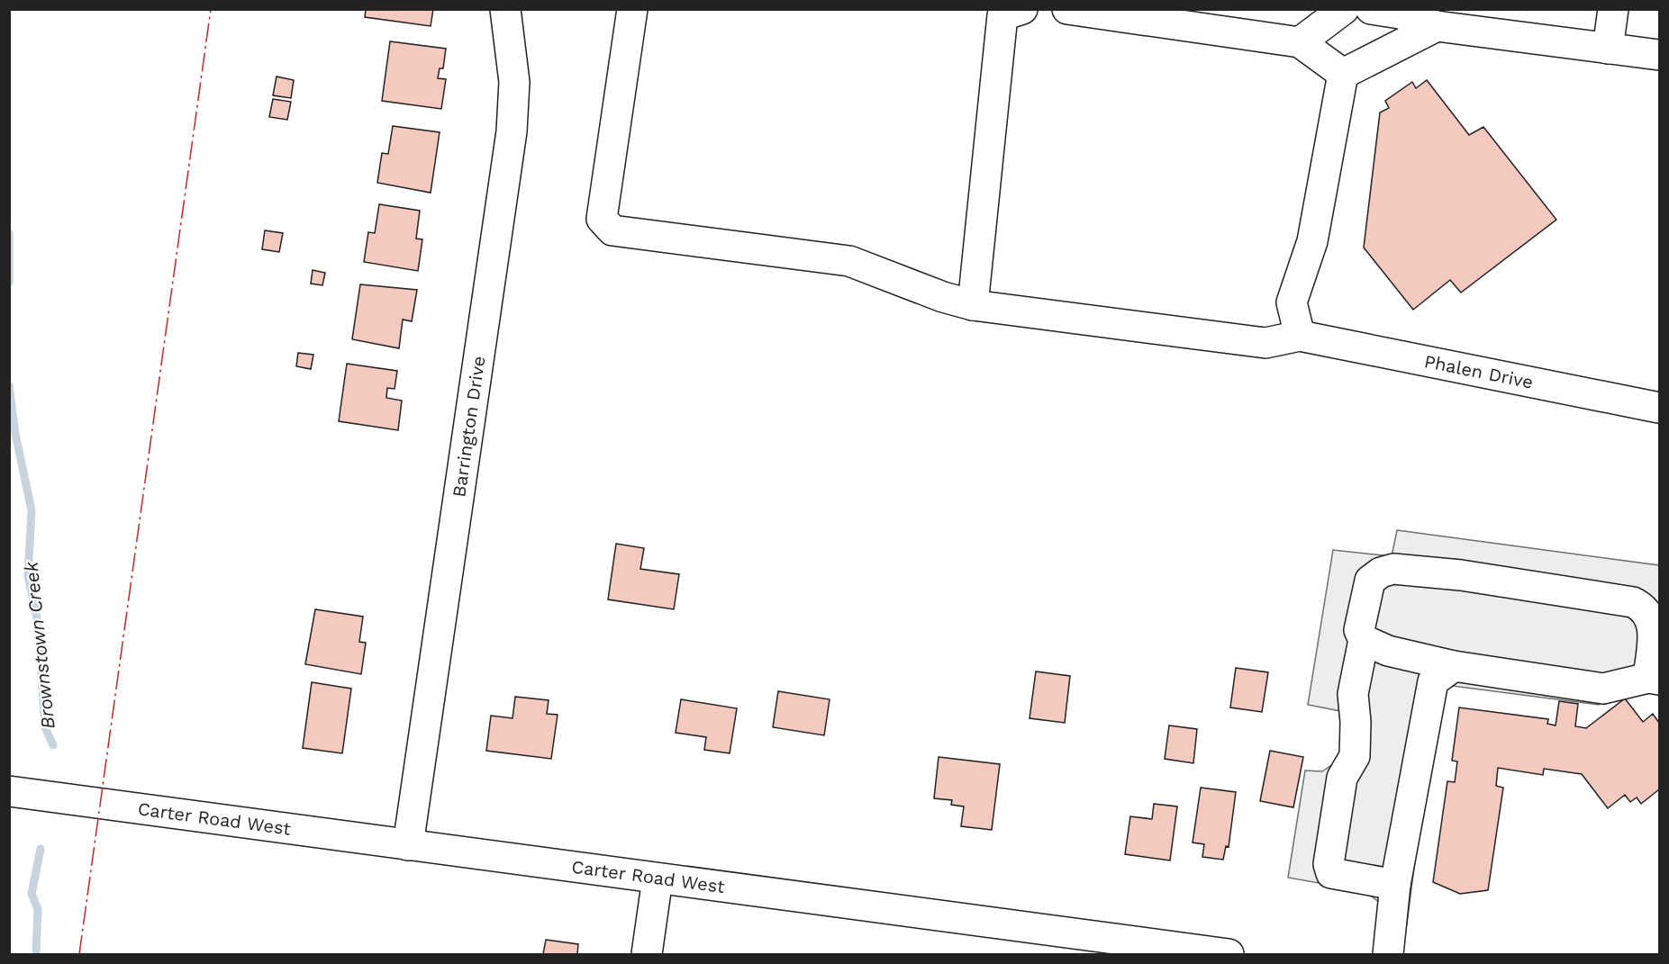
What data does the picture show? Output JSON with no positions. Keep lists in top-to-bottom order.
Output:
{
  "streets": {
    "street": ["Phalen Drive", "Barrington Drive", "Carter Road West"]
  },
  "crossings": [
    ["Barrington Drive", "Carter Road West"]
  ],
  "water": ["Brownstown Creek"]
}
